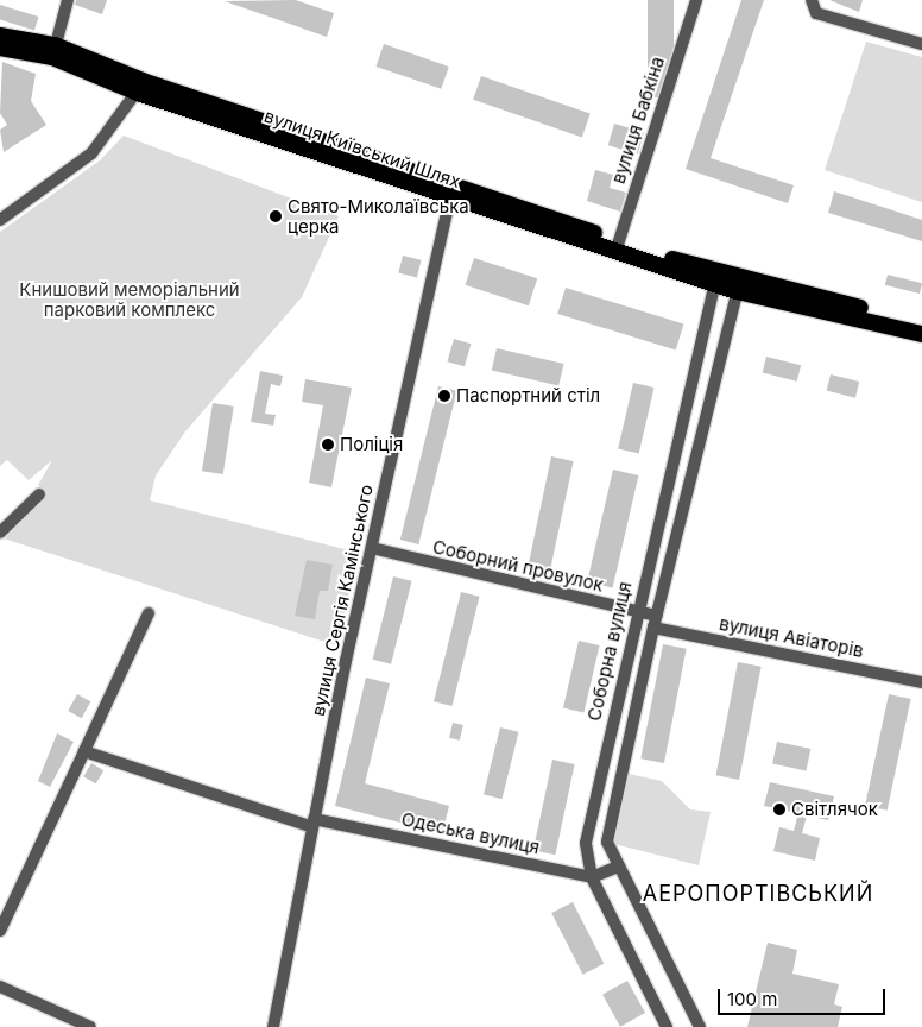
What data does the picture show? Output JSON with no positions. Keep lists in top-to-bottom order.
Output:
{
  "streets": {
    "highway": ["вулиця Київський Шлях"],
    "street": [
      "вулиця Бабкіна",
      "Соборний провулок",
      "вулиця Сергія Камінського",
      "вулиця Авіаторів",
      "Соборна вулиця",
      "Одеська вулиця"
    ]
  },
  "crossings": [
    ["вулиця Бабкіна", "вулиця Київський Шлях"],
    ["вулиця Київський Шлях", "вулиця Сергія Камінського"],
    ["вулиця Київський Шлях", "Соборна вулиця"],
    ["Соборний провулок", "вулиця Сергія Камінського"],
    ["Соборний провулок", "вулиця Авіаторів"],
    ["Соборний провулок", "Соборна вулиця"],
    ["вулиця Сергія Камінського", "Одеська вулиця"],
    ["вулиця Авіаторів", "Соборна вулиця"],
    ["Соборна вулиця", "Одеська вулиця"]
  ],
  "districts": ["АЕРОПОРТІВСЬКИЙ"],
  "parks": ["Книшовий меморіальний парковий комплекс"],
  "places": [
    "Свято-Миколаївська церка",
    "Паспортний стіл",
    "Поліція",
    "Світлячок"
  ],
  "scale_bar": "100 m"
}
